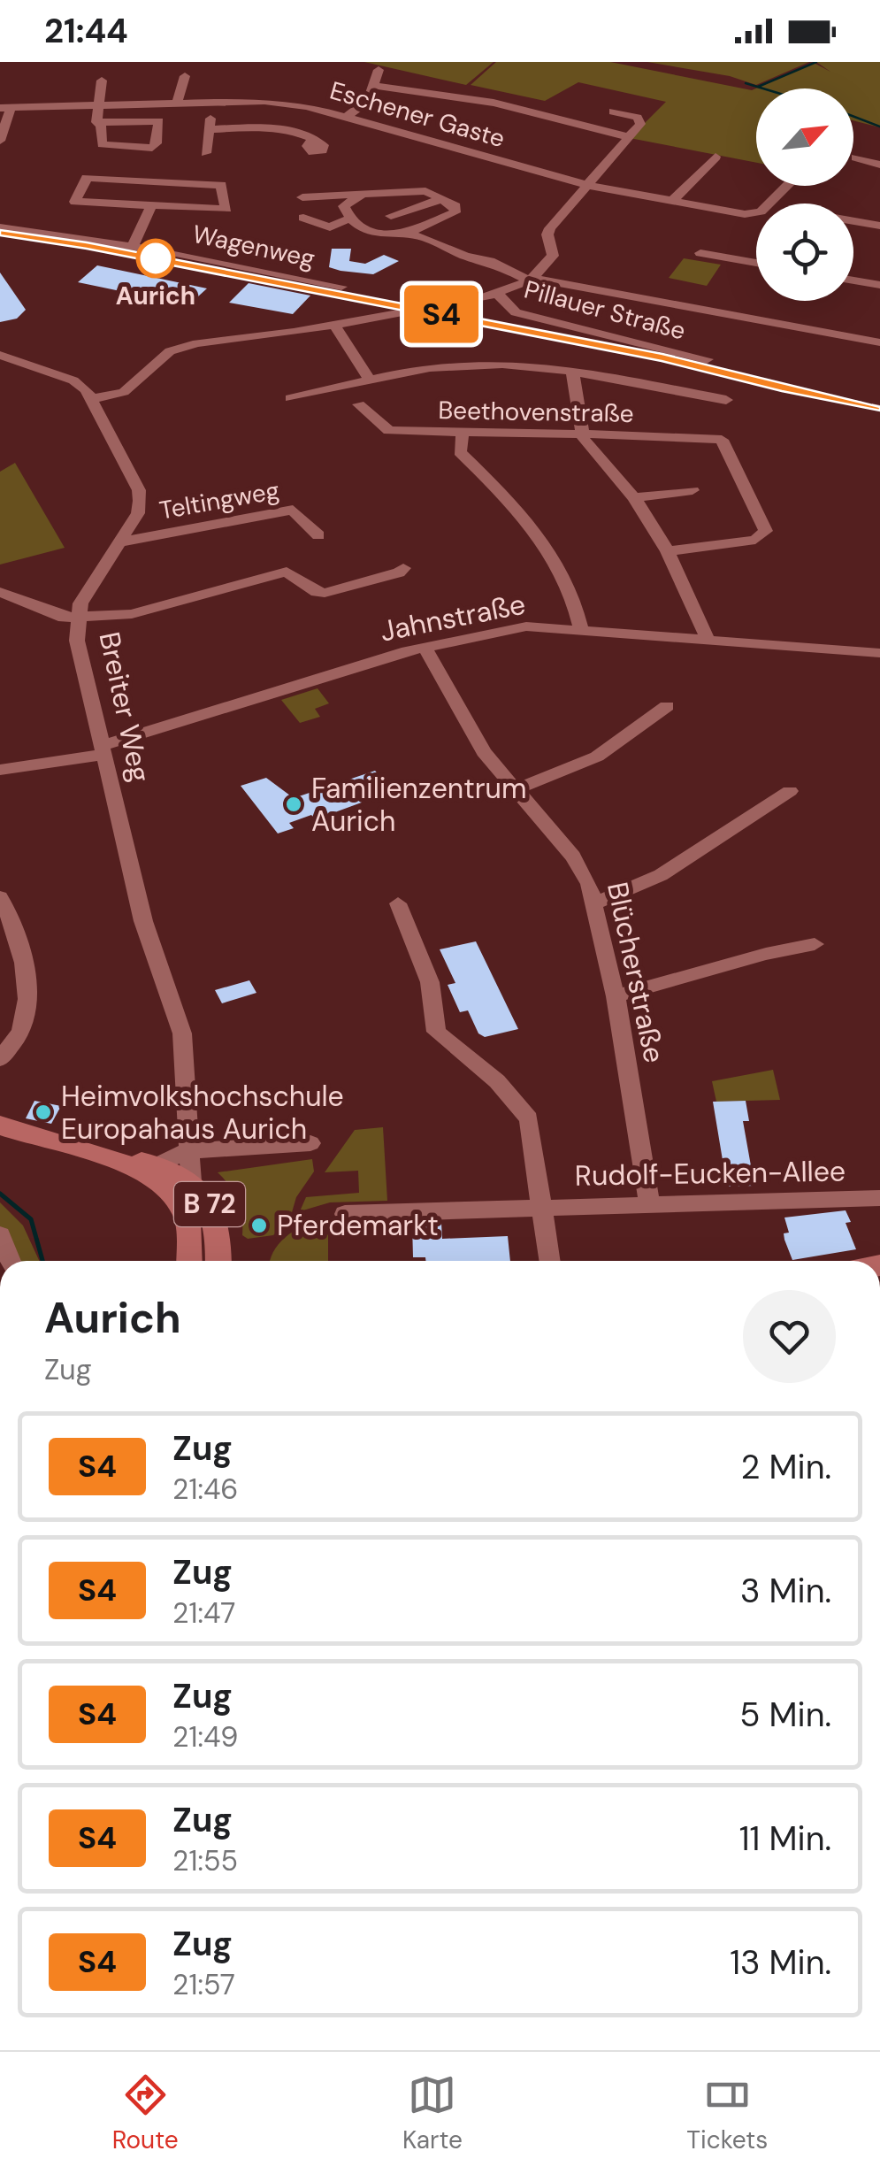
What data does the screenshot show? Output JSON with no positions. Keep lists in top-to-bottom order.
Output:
{
  "streets": {
    "main road": ["B 72"],
    "street": [
      "Eschener Gaste",
      "Wagenweg",
      "Pillauer Straße",
      "Beethovenstraße",
      "Teltingweg",
      "Jahnstraße",
      "Breiter Weg",
      "Blücherstraße",
      "Rudolf-Eucken-Allee"
    ]
  },
  "crossings": [
    ["Teltingweg", "Breiter Weg"],
    ["Jahnstraße", "Breiter Weg"],
    ["Jahnstraße", "Blücherstraße"],
    ["Breiter Weg", "B 72"],
    ["Blücherstraße", "Rudolf-Eucken-Allee"]
  ],
  "places": [
    "Aurich",
    "Familienzentrum Aurich",
    "Heimvolkshochschule Europahaus Aurich",
    "Pferdemarkt"
  ],
  "north": "top right",
  "page": {
    "status": "21:44",
    "on_map": "S4",
    "heading": ["Aurich", "Zug"],
    "list": [
      {
        "mark": "S4",
        "name": "Zug",
        "note": "21:46",
        "value": "2 Min."
      },
      {
        "mark": "S4",
        "name": "Zug",
        "note": "21:47",
        "value": "3 Min."
      },
      {
        "mark": "S4",
        "name": "Zug",
        "note": "21:49",
        "value": "5 Min."
      },
      {
        "mark": "S4",
        "name": "Zug",
        "note": "21:55",
        "value": "11 Min."
      },
      {
        "mark": "S4",
        "name": "Zug",
        "note": "21:57",
        "value": "13 Min."
      }
    ],
    "tabs": ["Route", "Karte", "Tickets"]
  }
}
